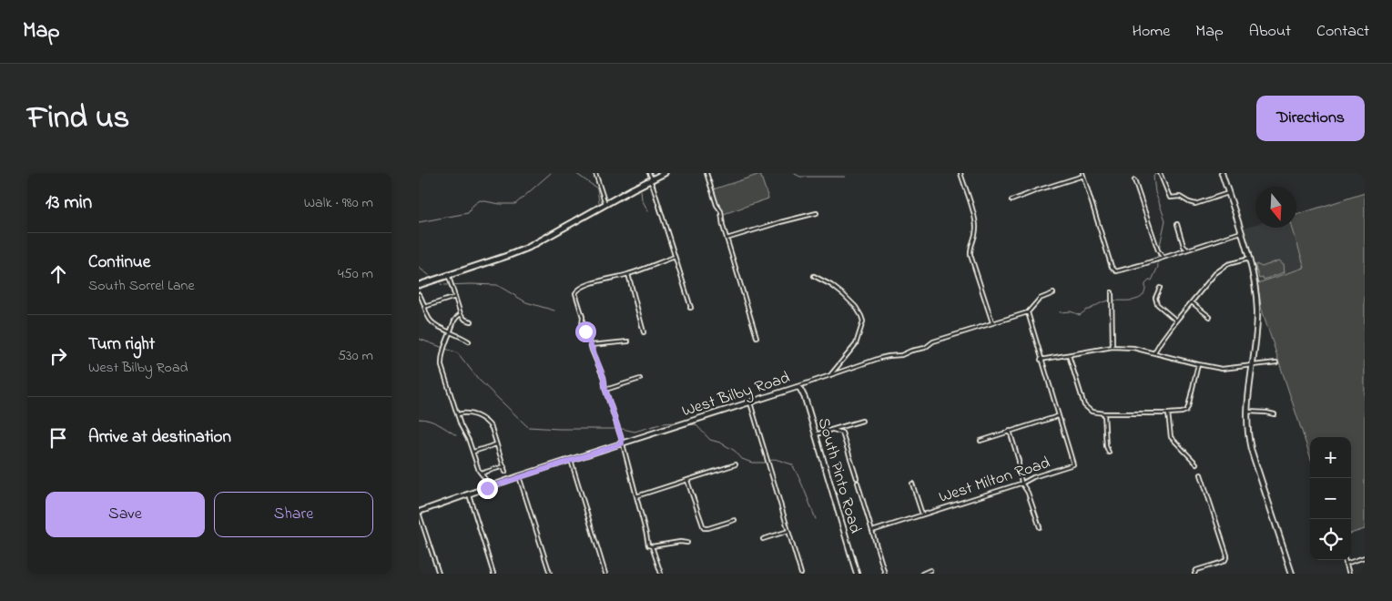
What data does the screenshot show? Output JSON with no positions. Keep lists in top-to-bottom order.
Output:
{
  "streets": {
    "street": ["West Bilby Road", "South Pinto Road", "West Milton Road"]
  },
  "crossings": [
    ["West Bilby Road", "South Pinto Road"]
  ],
  "north": "bottom",
  "page": {
    "header": "Map",
    "nav": [
      "Home",
      "Map",
      "About",
      "Contact"
    ],
    "title": "Find us",
    "buttons": [
      "Directions",
      ["Save", "Share"]
    ],
    "heading": ["13 min", "Walk · 980 m"],
    "list": [
      ["Continue", "South Sorrel Lane", "450 m"],
      ["Turn right", "West Bilby Road", "530 m"],
      "Arrive at destination"
    ],
    "map_buttons": ["+", "−"]
  }
}
